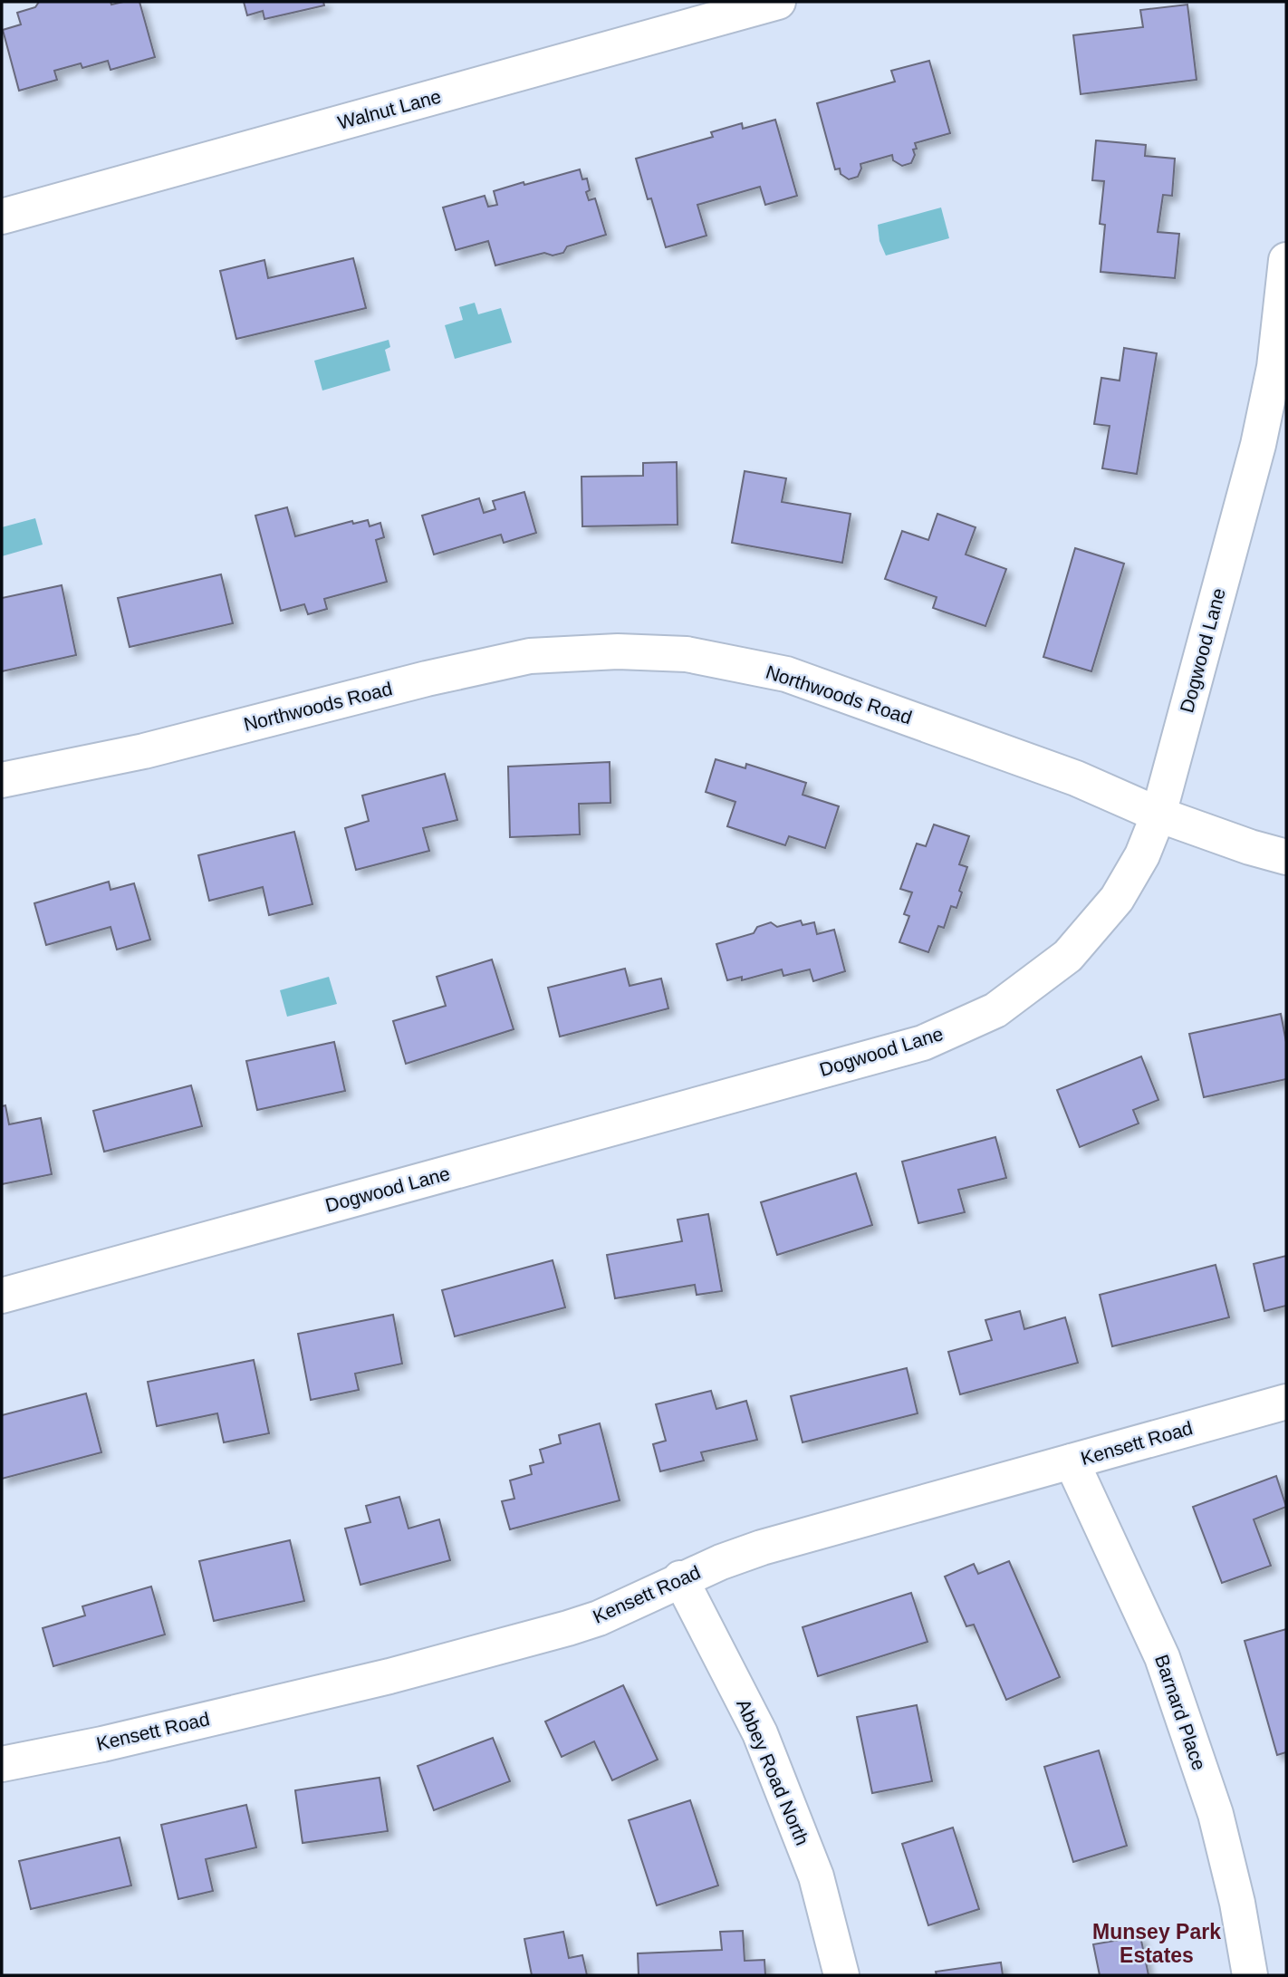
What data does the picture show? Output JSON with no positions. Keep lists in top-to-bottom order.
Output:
{
  "streets": {
    "street": [
      "Walnut Lane",
      "Dogwood Lane",
      "Northwoods Road",
      "Kensett Road",
      "Barnard Place",
      "Abbey Road North"
    ]
  },
  "crossings": [
    ["Dogwood Lane", "Northwoods Road"],
    ["Kensett Road", "Barnard Place"],
    ["Kensett Road", "Abbey Road North"]
  ],
  "districts": ["Munsey Park Estates"]
}
